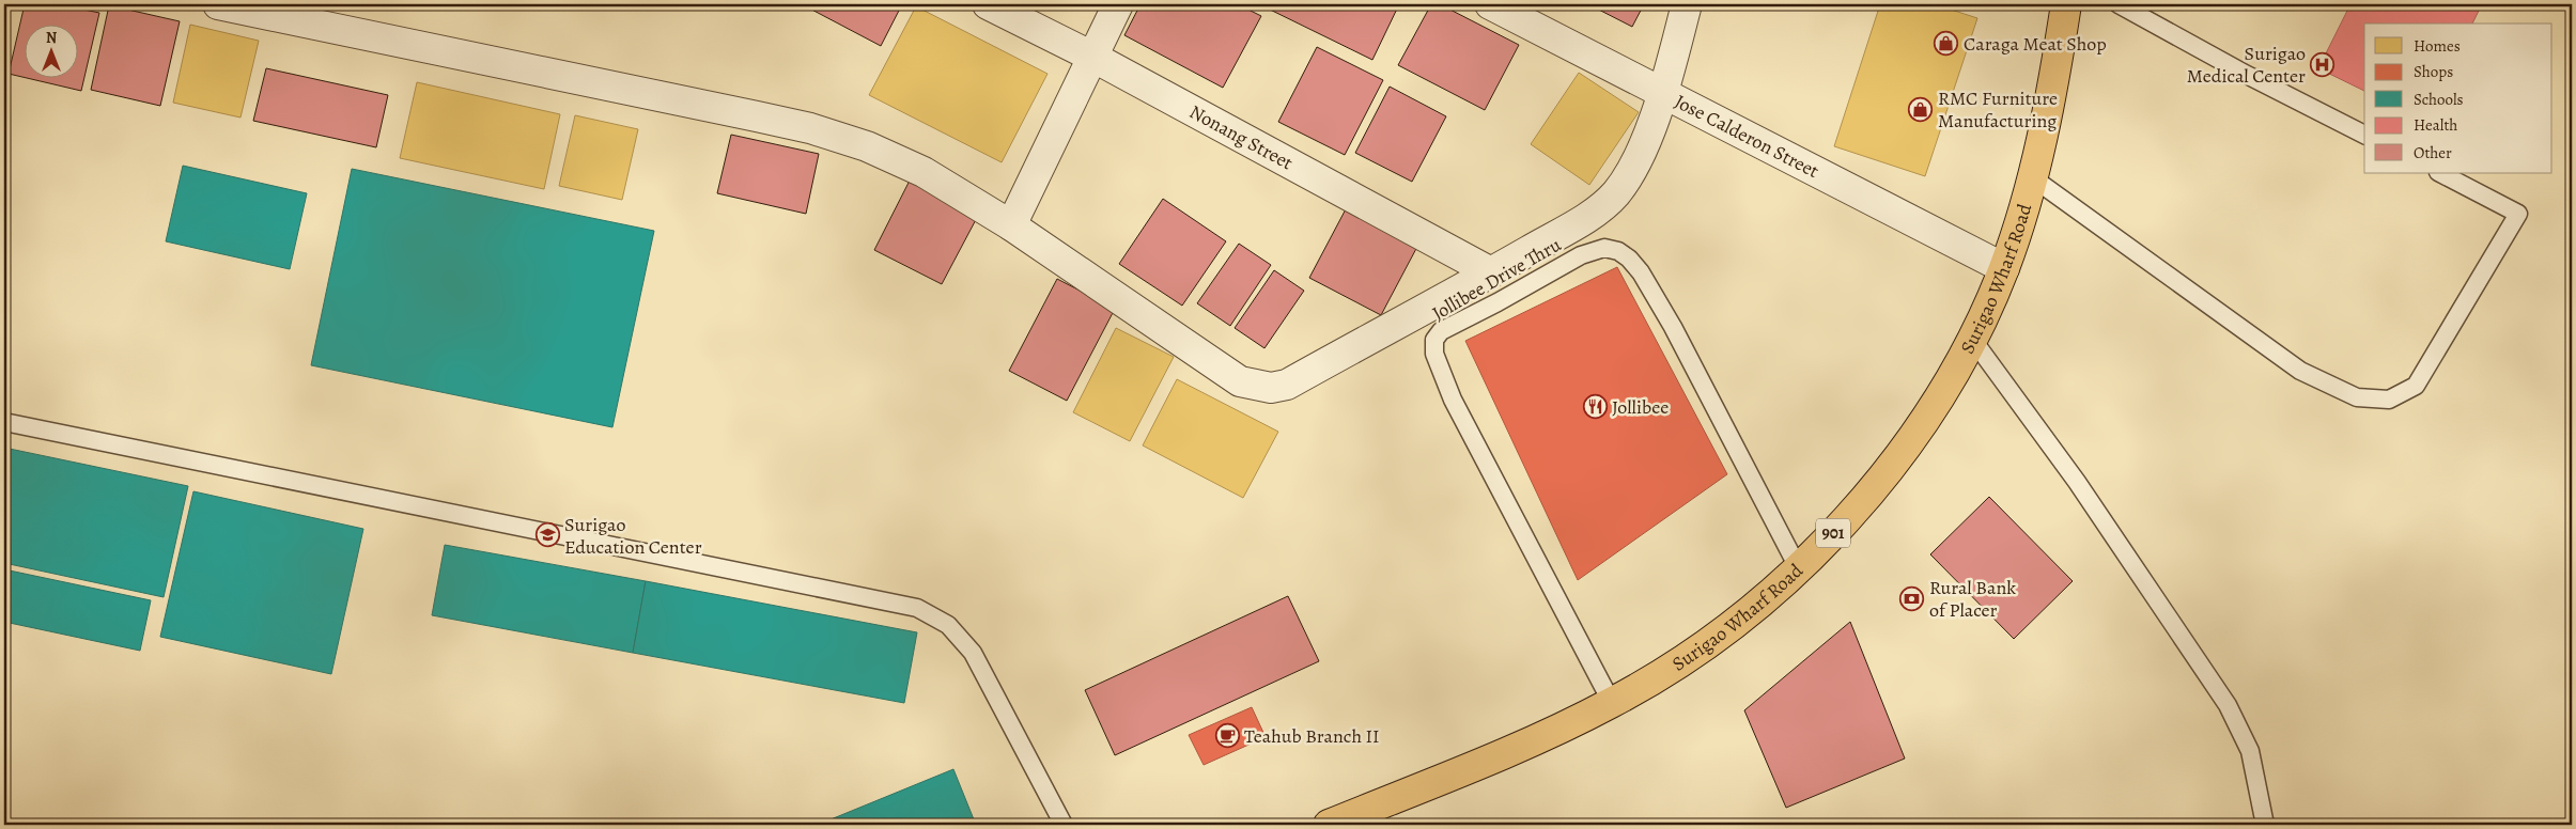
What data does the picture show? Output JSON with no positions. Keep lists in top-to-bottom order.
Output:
{
  "streets": {
    "main road": ["Surigao Wharf Road", "901"],
    "street": ["Nonang Street", "Jose Calderon Street"],
    "lane": ["Jollibee Drive Thru"]
  },
  "crossings": [
    ["Jose Calderon Street", "Surigao Wharf Road"],
    ["Surigao Wharf Road", "Jollibee Drive Thru"]
  ],
  "places": {
    "shop": ["Caraga Meat Shop", "RMC Furniture Manufacturing"],
    "hospital": ["Surigao Medical Center"],
    "restaurant": ["Jollibee"],
    "school or university": ["Surigao Education Center"],
    "bank": ["Rural Bank of Placer"],
    "cafe": ["Teahub Branch II"]
  },
  "legend": [
    "Homes",
    "Shops",
    "Schools",
    "Health",
    "Other"
  ],
  "north": "top"
}
